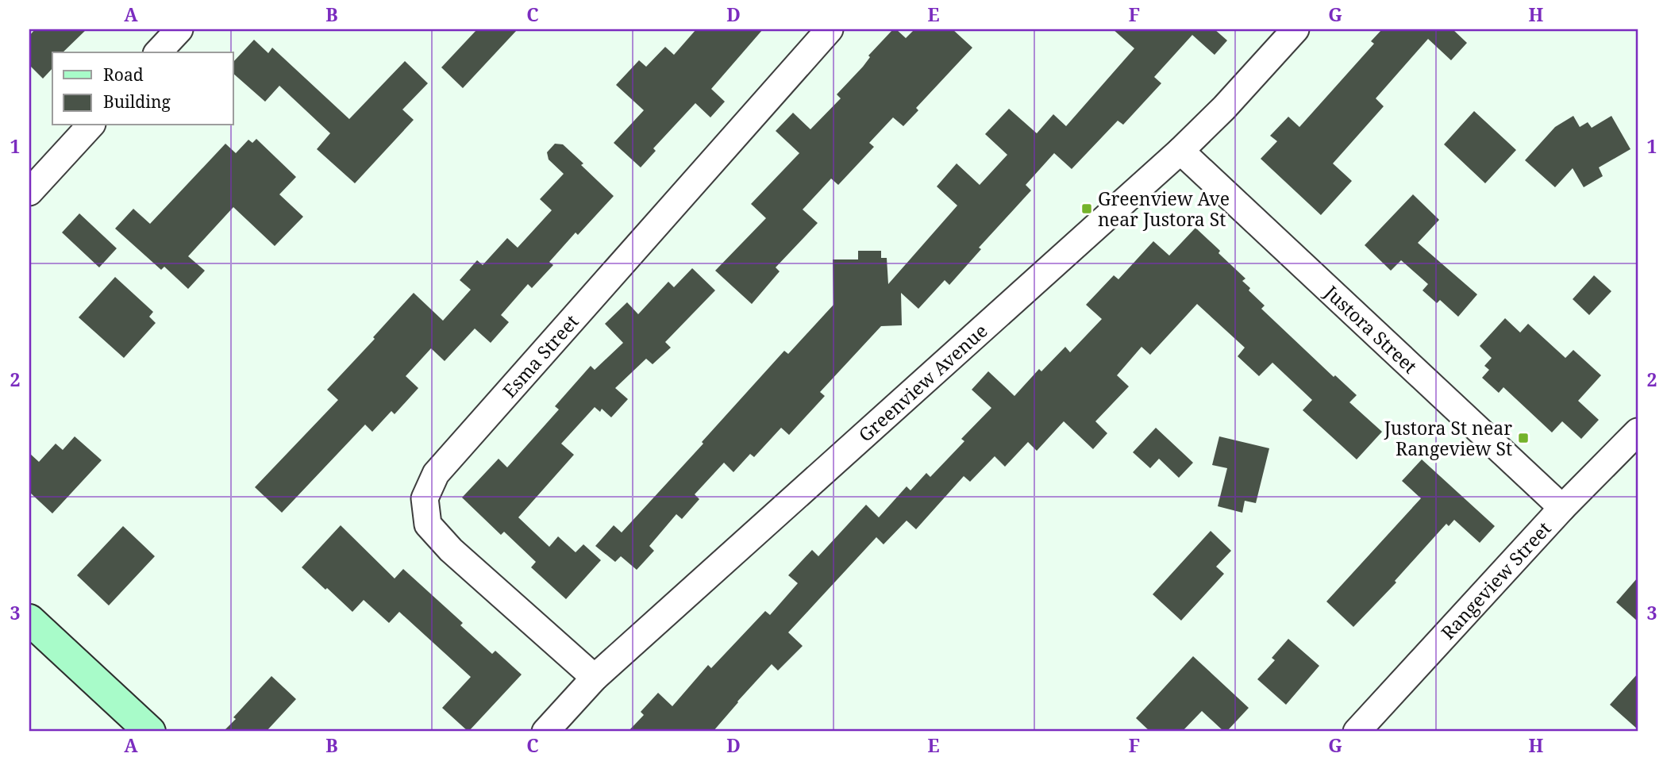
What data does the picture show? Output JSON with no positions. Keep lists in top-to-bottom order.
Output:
{
  "streets": {
    "street": [
      "Justora Street",
      "Esma Street",
      "Greenview Avenue",
      "Rangeview Street"
    ]
  },
  "crossings": [
    ["Justora Street", "Greenview Avenue"],
    ["Justora Street", "Rangeview Street"],
    ["Esma Street", "Greenview Avenue"]
  ],
  "places": {
    "transit": ["Greenview Ave near Justora St", "Justora St near Rangeview St"]
  },
  "legend": ["Road", "Building"],
  "grid": {
    "columns": [
      "A",
      "B",
      "C",
      "D",
      "E",
      "F",
      "G",
      "H"
    ],
    "rows": ["1", "2", "3"]
  }
}
